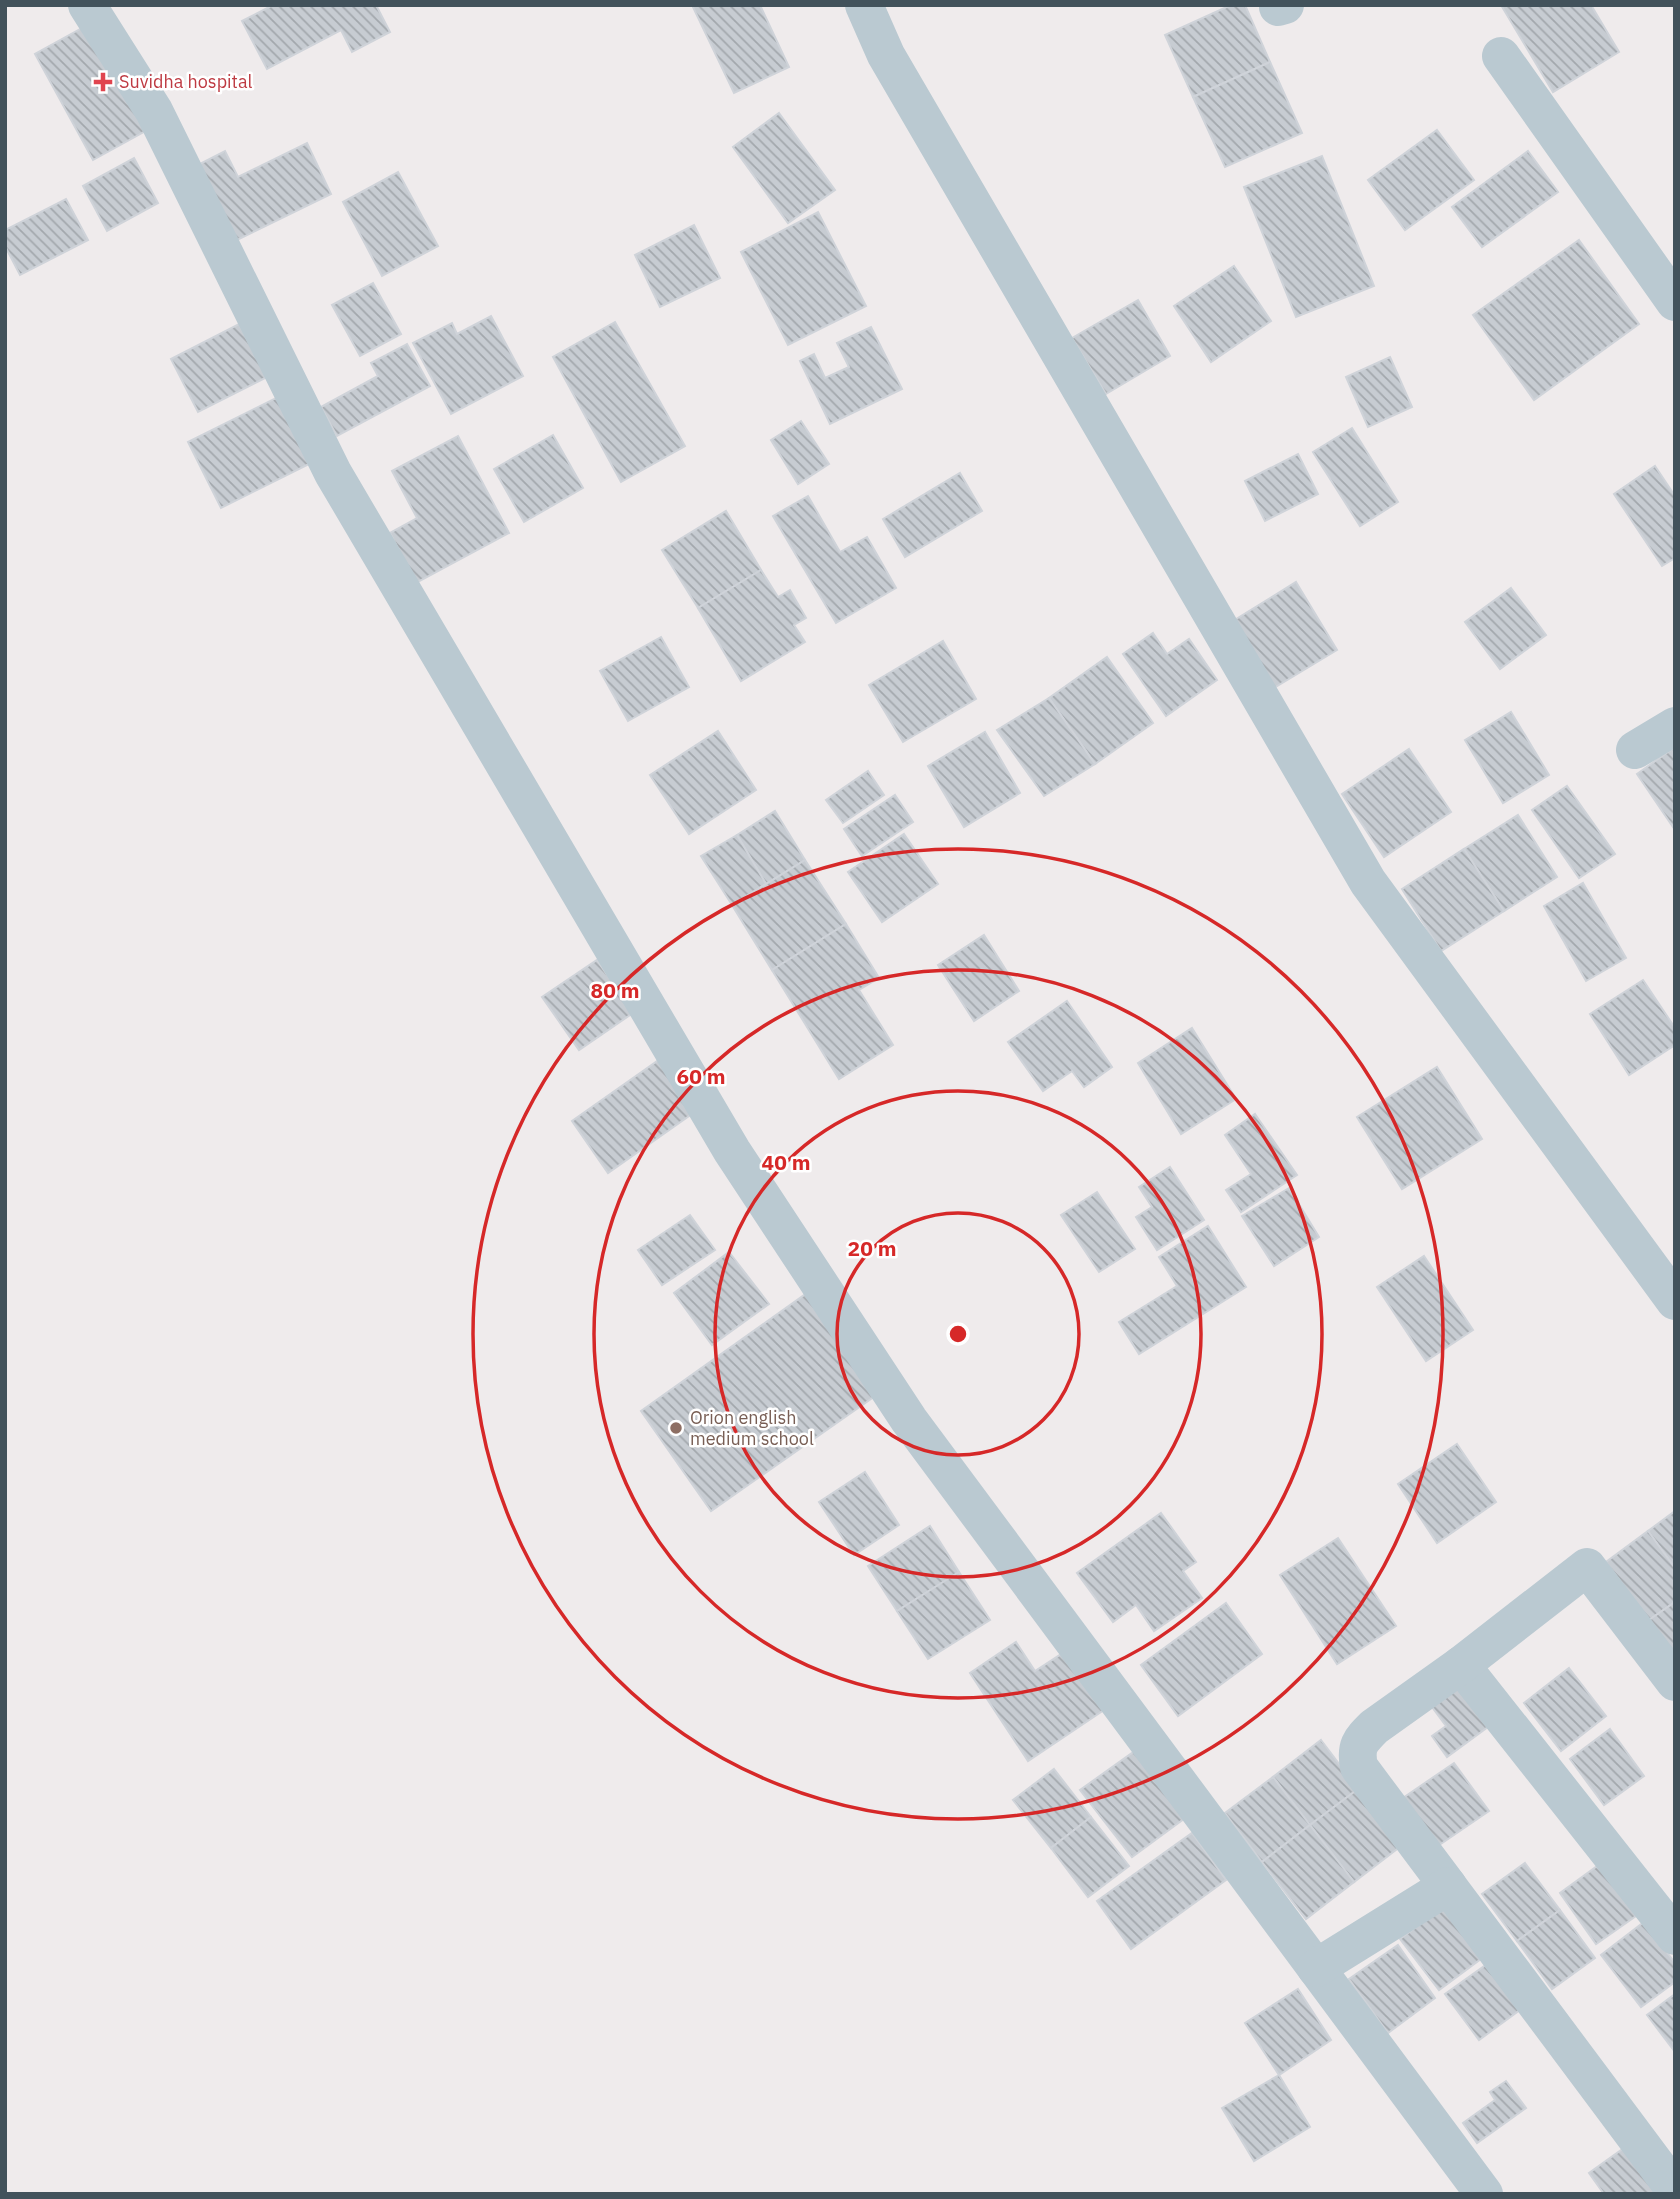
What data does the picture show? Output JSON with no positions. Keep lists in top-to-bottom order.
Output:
{
  "places": {
    "health": ["Suvidha hospital"],
    "other": ["Orion english medium school"]
  },
  "rings": [
    "80 m",
    "60 m",
    "40 m",
    "20 m"
  ]
}
